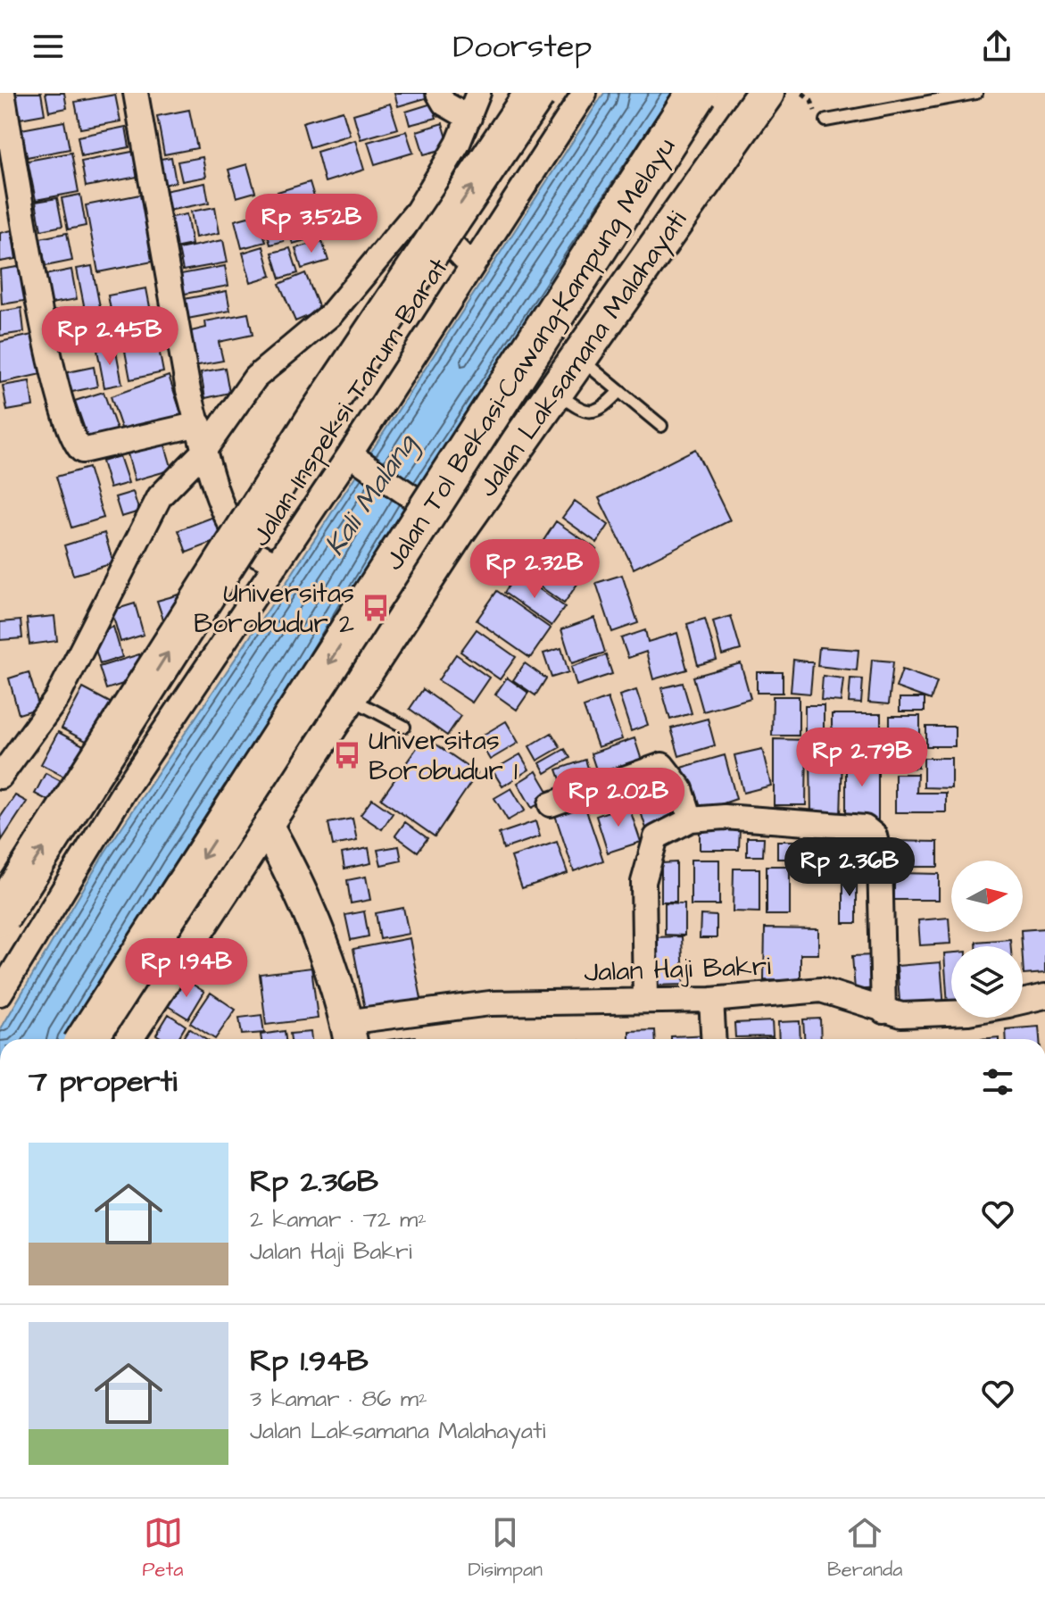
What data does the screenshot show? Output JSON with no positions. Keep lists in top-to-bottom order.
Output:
{
  "streets": {
    "highway": ["Jalan Tol Bekasi–Cawang–Kampung Melayu"],
    "main road": ["Jalan Laksamana Malahayati"],
    "street": ["Jalan Inspeksi Tarum Barat", "Jalan Haji Bakri"]
  },
  "water": ["Kali Malang"],
  "places": {
    "bus stop": ["Universitas Borobudur 2", "Universitas Borobudur 1"]
  },
  "north": "right",
  "page": {
    "header": "Doorstep",
    "price": [
      "Rp 3.52B",
      "Rp 2.45B",
      "Rp 2.32B",
      "Rp 2.79B",
      "Rp 2.02B",
      "Rp 2.36B",
      "Rp 1.94B"
    ],
    "heading": "7 properti",
    "list": [
      {
        "name": "Rp 2.36B",
        "note": "2 kamar · 72 m² · Jalan Haji Bakri"
      },
      {
        "name": "Rp 1.94B",
        "note": "3 kamar · 86 m² · Jalan Laksamana Malahayati"
      }
    ],
    "tabs": ["Peta", "Disimpan", "Beranda"]
  }
}
